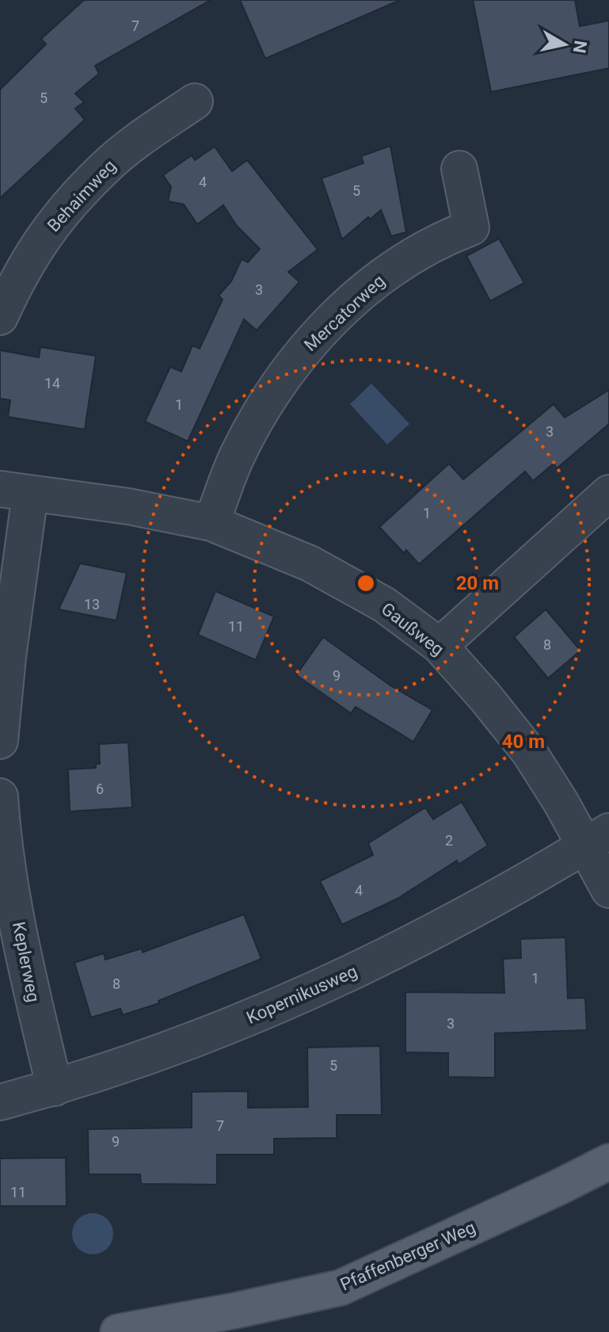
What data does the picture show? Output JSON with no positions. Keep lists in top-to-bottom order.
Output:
{
  "streets": {
    "main road": ["Pfaffenberger Weg"],
    "street": [
      "Behaimweg",
      "Mercatorweg",
      "Gaußweg",
      "Keplerweg",
      "Kopernikusweg"
    ]
  },
  "crossings": [
    ["Mercatorweg", "Gaußweg"],
    ["Gaußweg", "Kopernikusweg"],
    ["Keplerweg", "Kopernikusweg"]
  ],
  "house_numbers": [
    "7",
    "5",
    "4",
    "5",
    "3",
    "14",
    "1",
    "3",
    "1",
    "13",
    "11",
    "8",
    "9",
    "6",
    "2",
    "4",
    "1",
    "8",
    "3",
    "5",
    "7",
    "9",
    "11"
  ],
  "north": "right",
  "rings": ["20 m", "40 m"]
}
